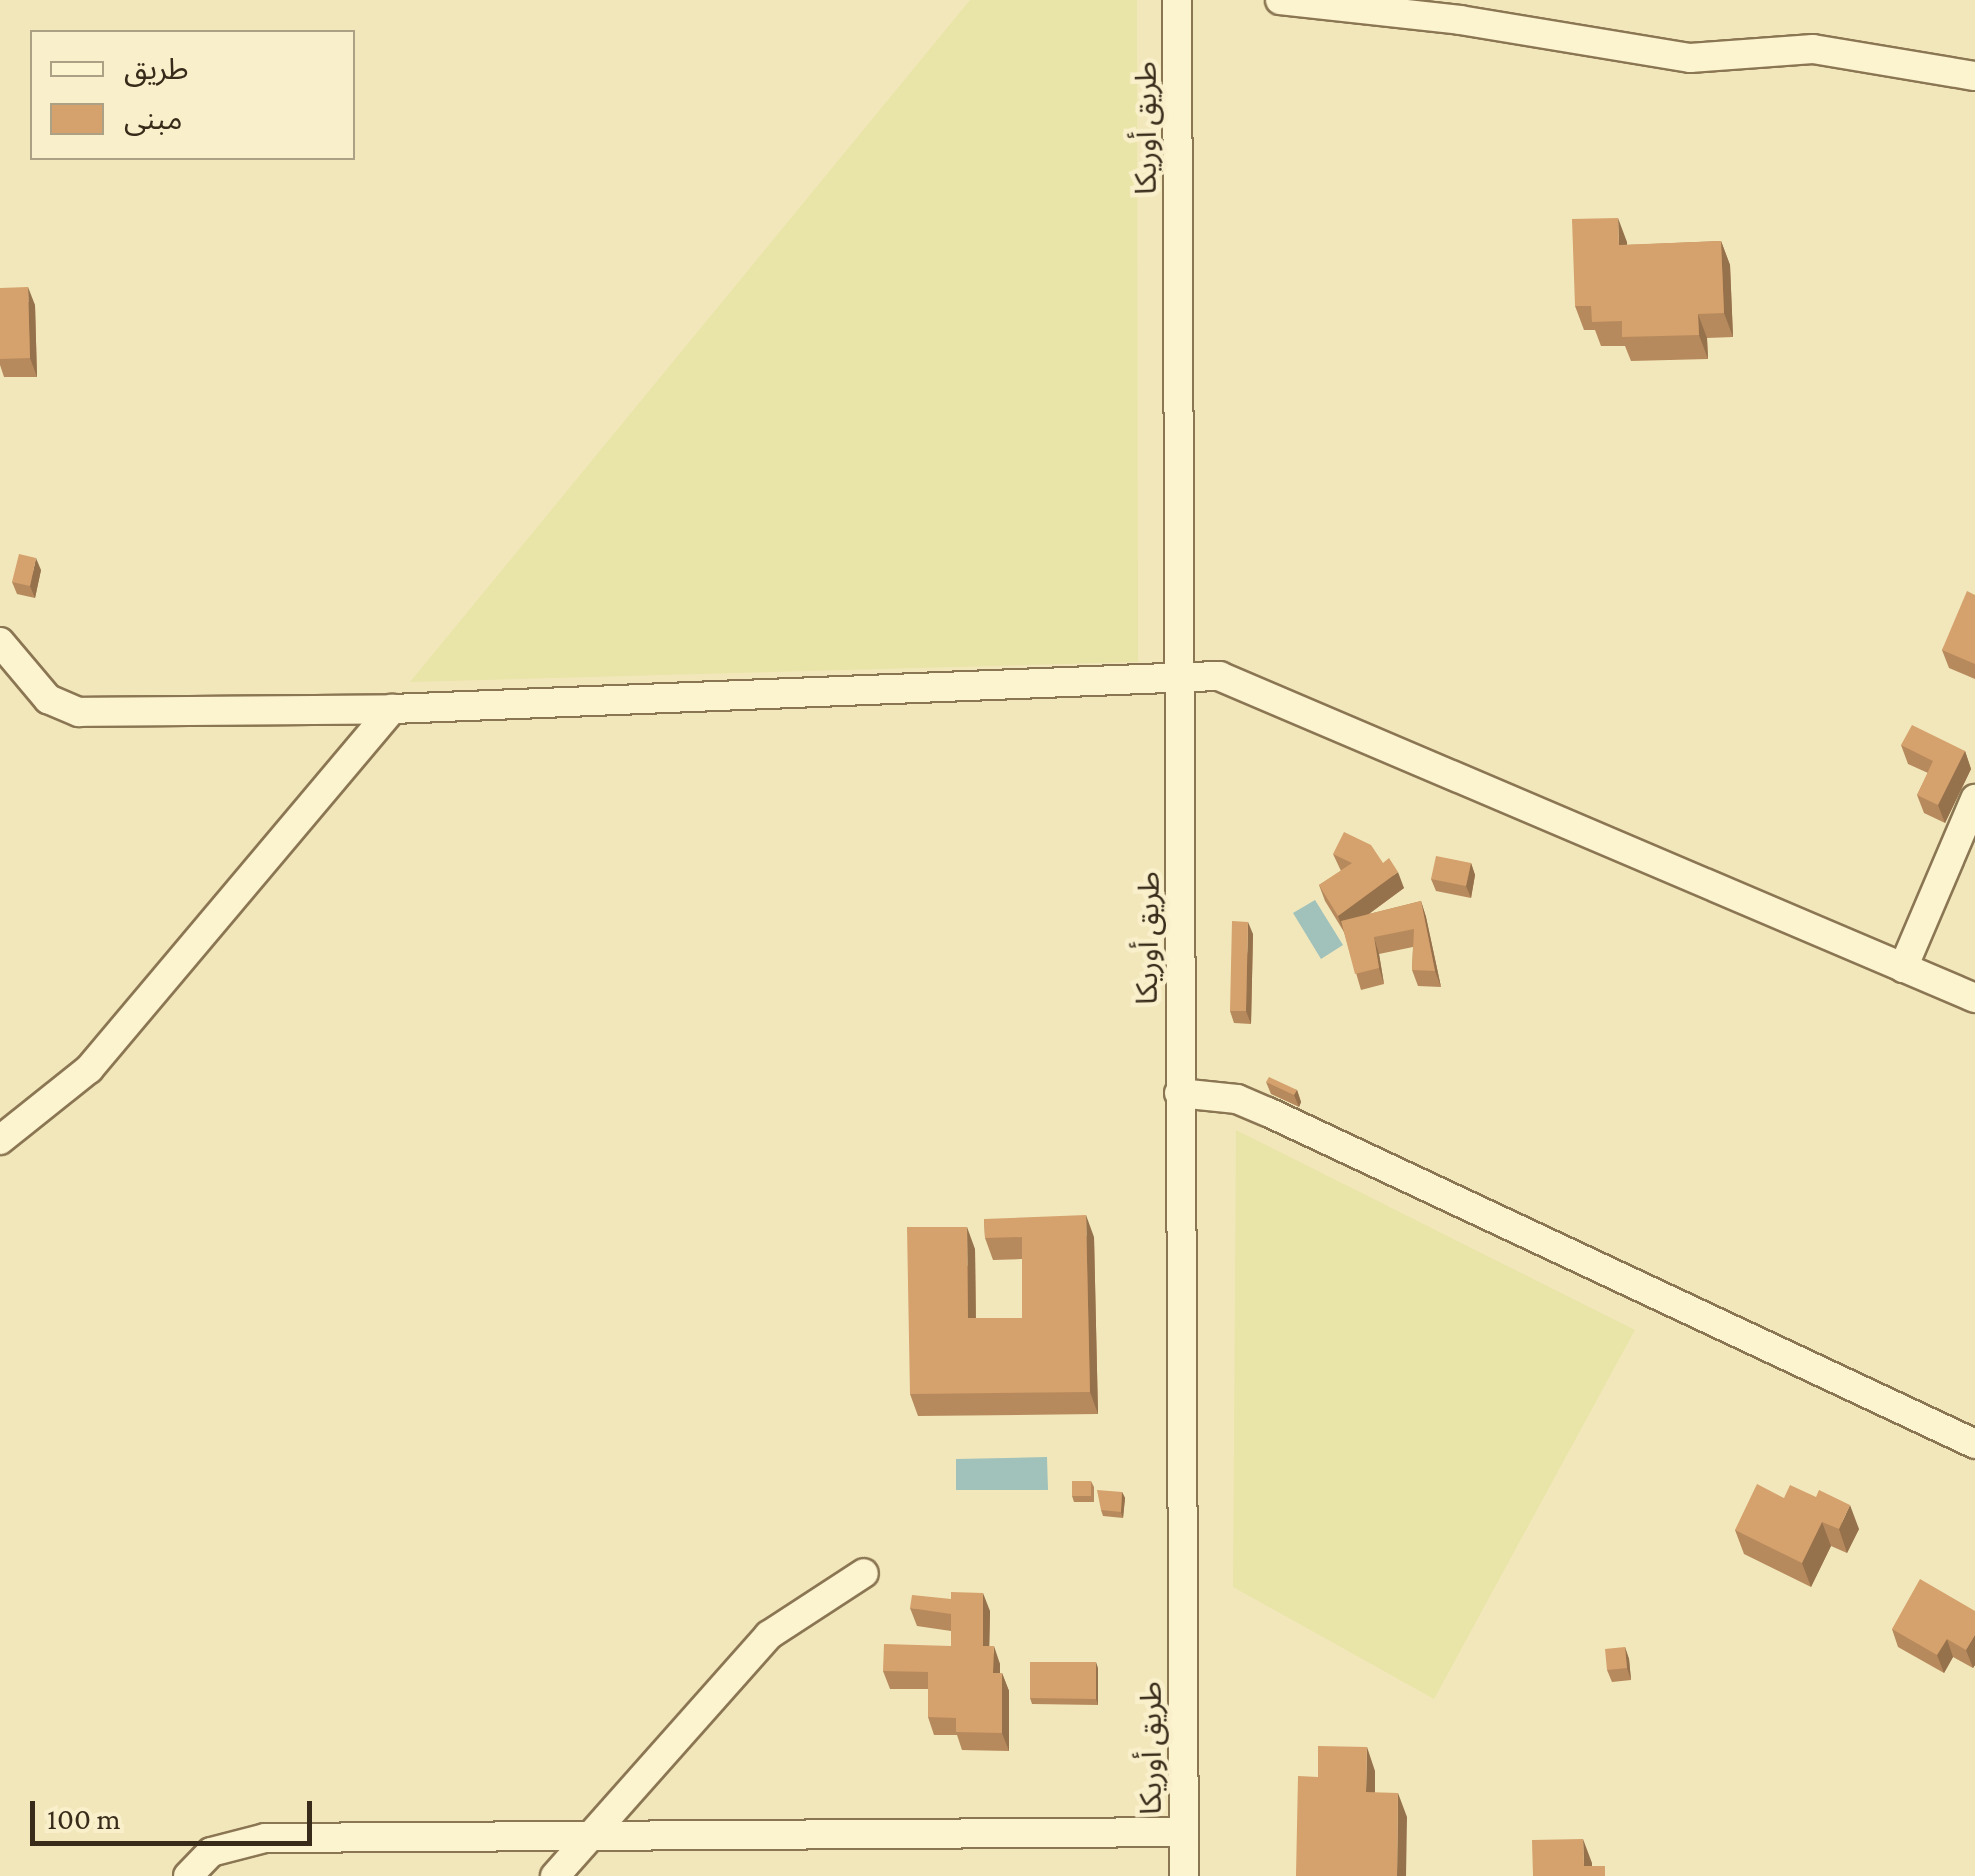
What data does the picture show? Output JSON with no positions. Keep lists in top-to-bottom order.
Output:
{
  "streets": {
    "street": ["طريق أوريكا"]
  },
  "legend": ["طريق", "مبنى"],
  "scale_bar": "100 m"
}
